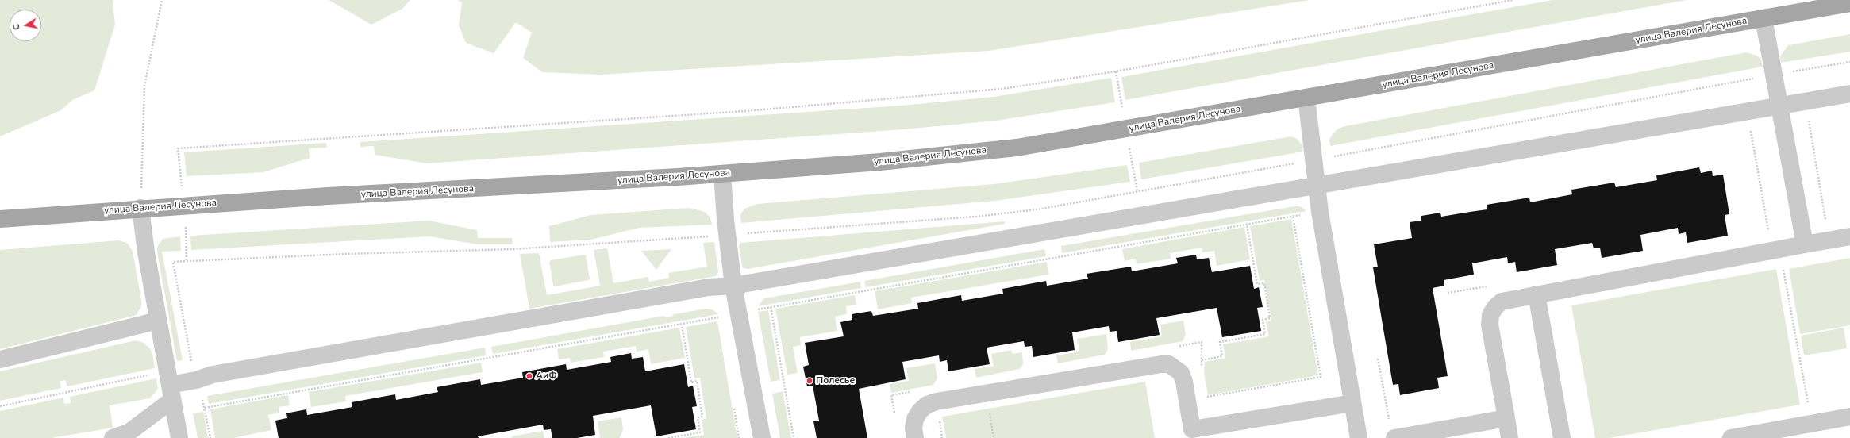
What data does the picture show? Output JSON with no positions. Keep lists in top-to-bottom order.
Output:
{
  "streets": {
    "main road": ["улица Валерия Лесунова"]
  },
  "places": ["АиФ", "Полесье"],
  "north": "left"
}
